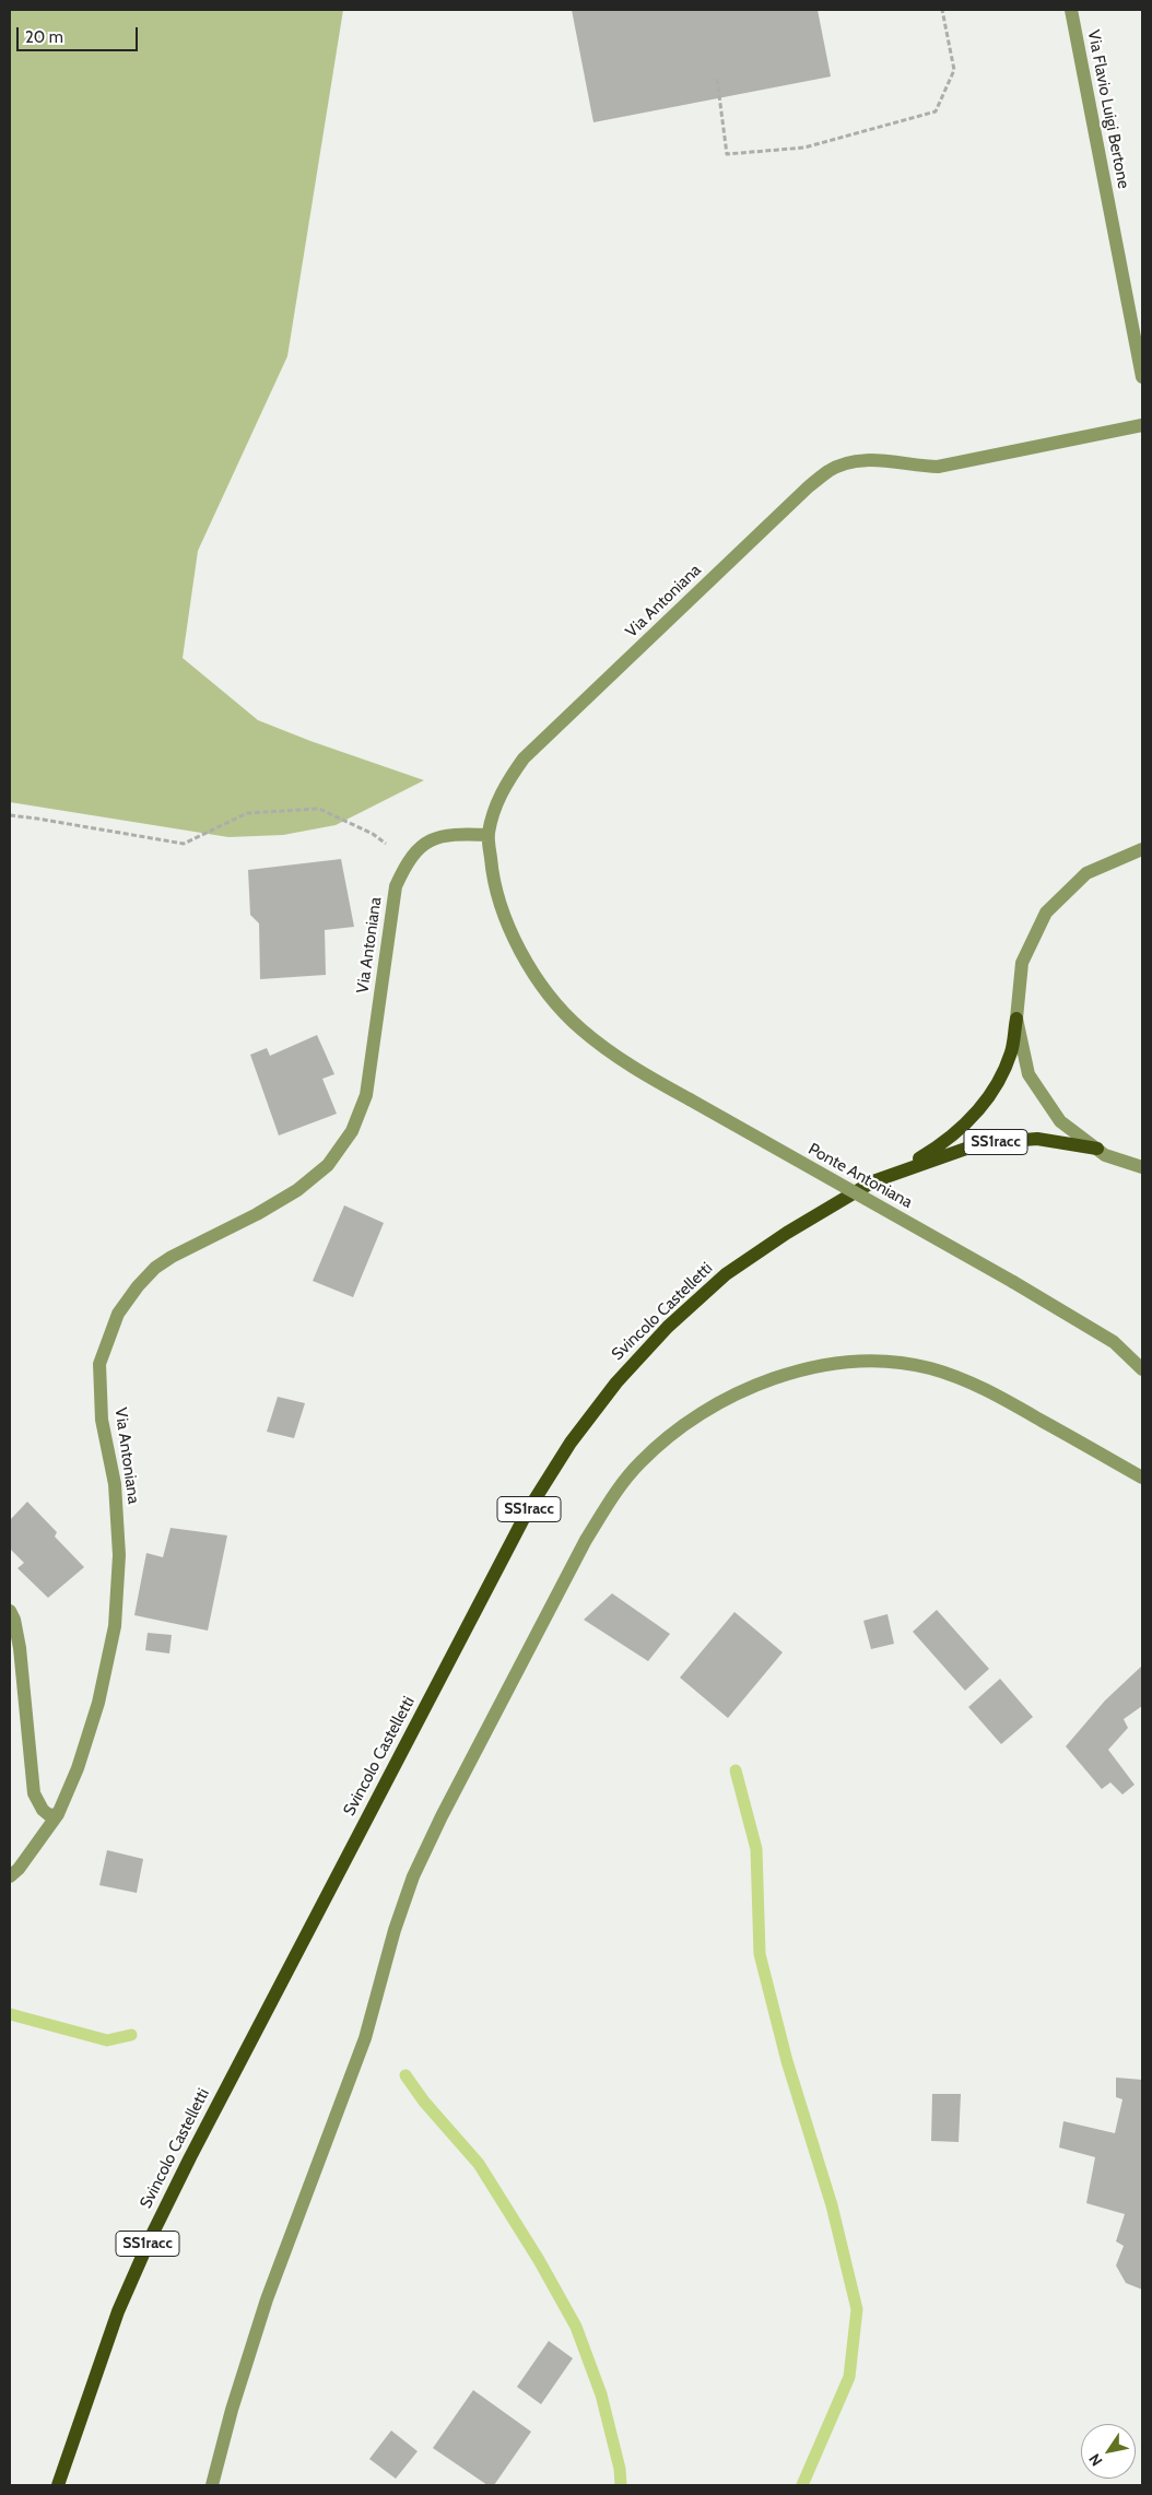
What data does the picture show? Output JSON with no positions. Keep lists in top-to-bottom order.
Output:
{
  "streets": {
    "main road": ["SS1racc", "Svincolo Castelletti"],
    "street": ["Via Flavio Luigi Bertone", "Via Antoniana", "Ponte Antoniana"]
  },
  "crossings": [
    ["Via Antoniana", "Ponte Antoniana"],
    ["SS1racc", "Svincolo Castelletti"]
  ],
  "scale_bar": "20 m",
  "north": "bottom left"
}
